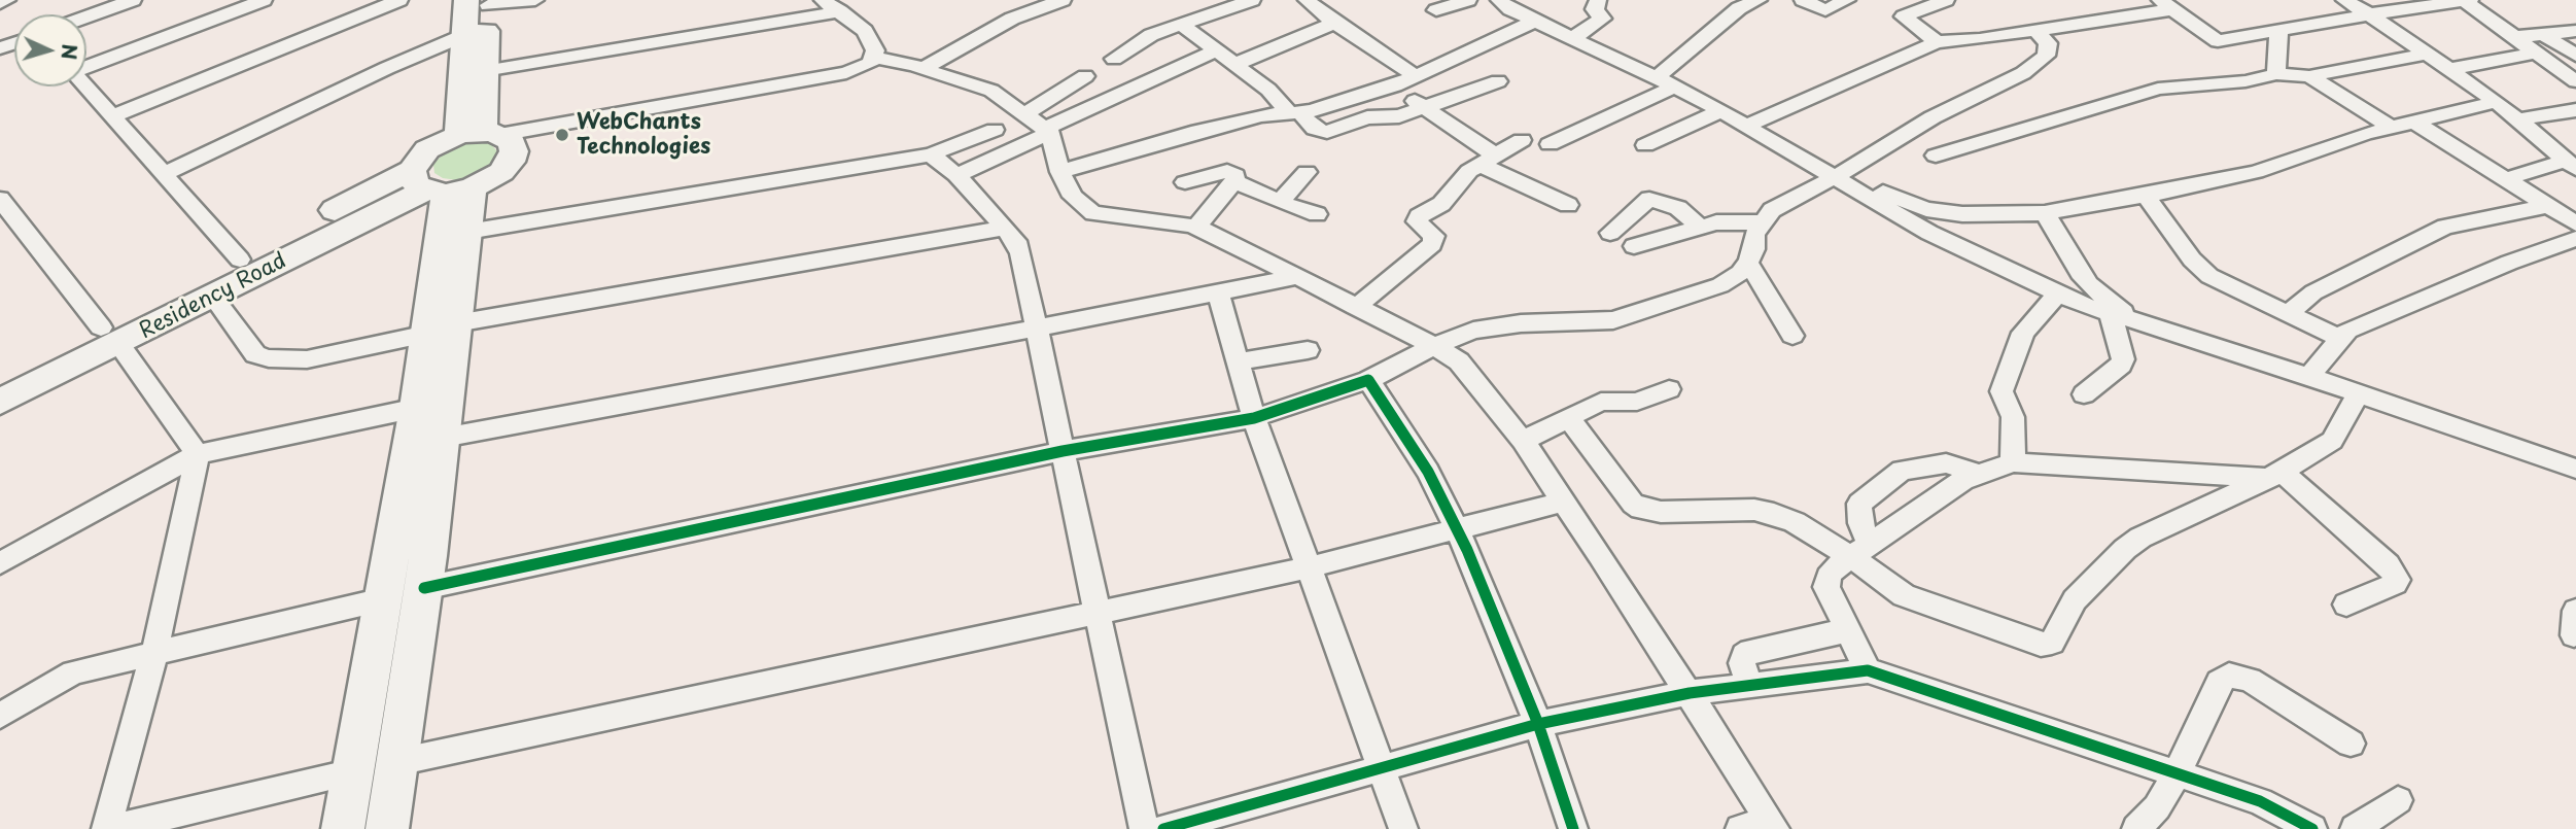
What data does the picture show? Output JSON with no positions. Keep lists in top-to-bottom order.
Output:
{
  "streets": {
    "main road": ["Residency Road"]
  },
  "places": ["WebChants Technologies"],
  "north": "right"
}
